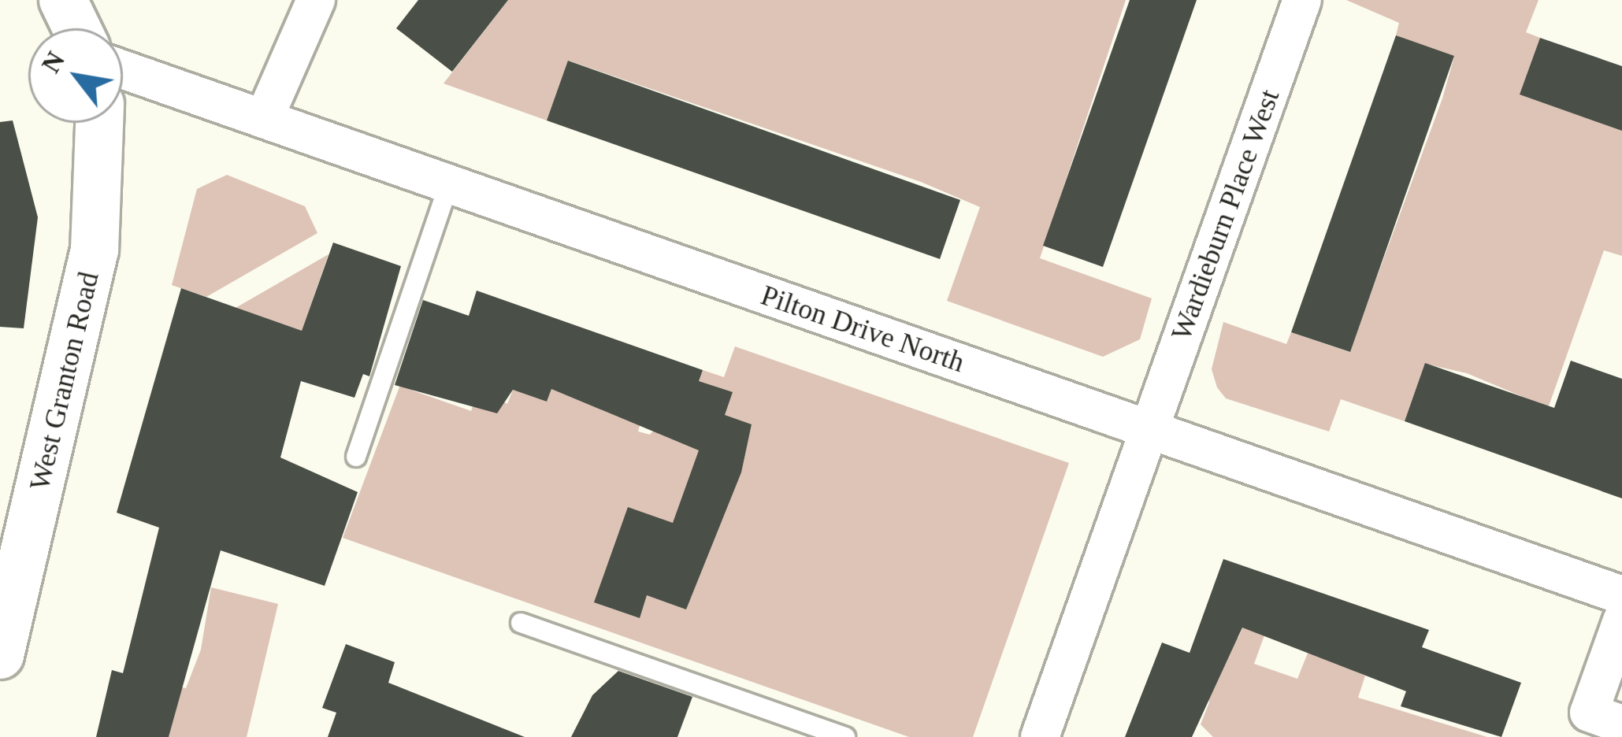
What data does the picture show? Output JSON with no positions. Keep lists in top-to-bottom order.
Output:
{
  "streets": {
    "street": ["Wardieburn Place West", "Pilton Drive North", "West Granton Road"]
  },
  "crossings": [
    ["Wardieburn Place West", "Pilton Drive North"]
  ],
  "north": "top left"
}
